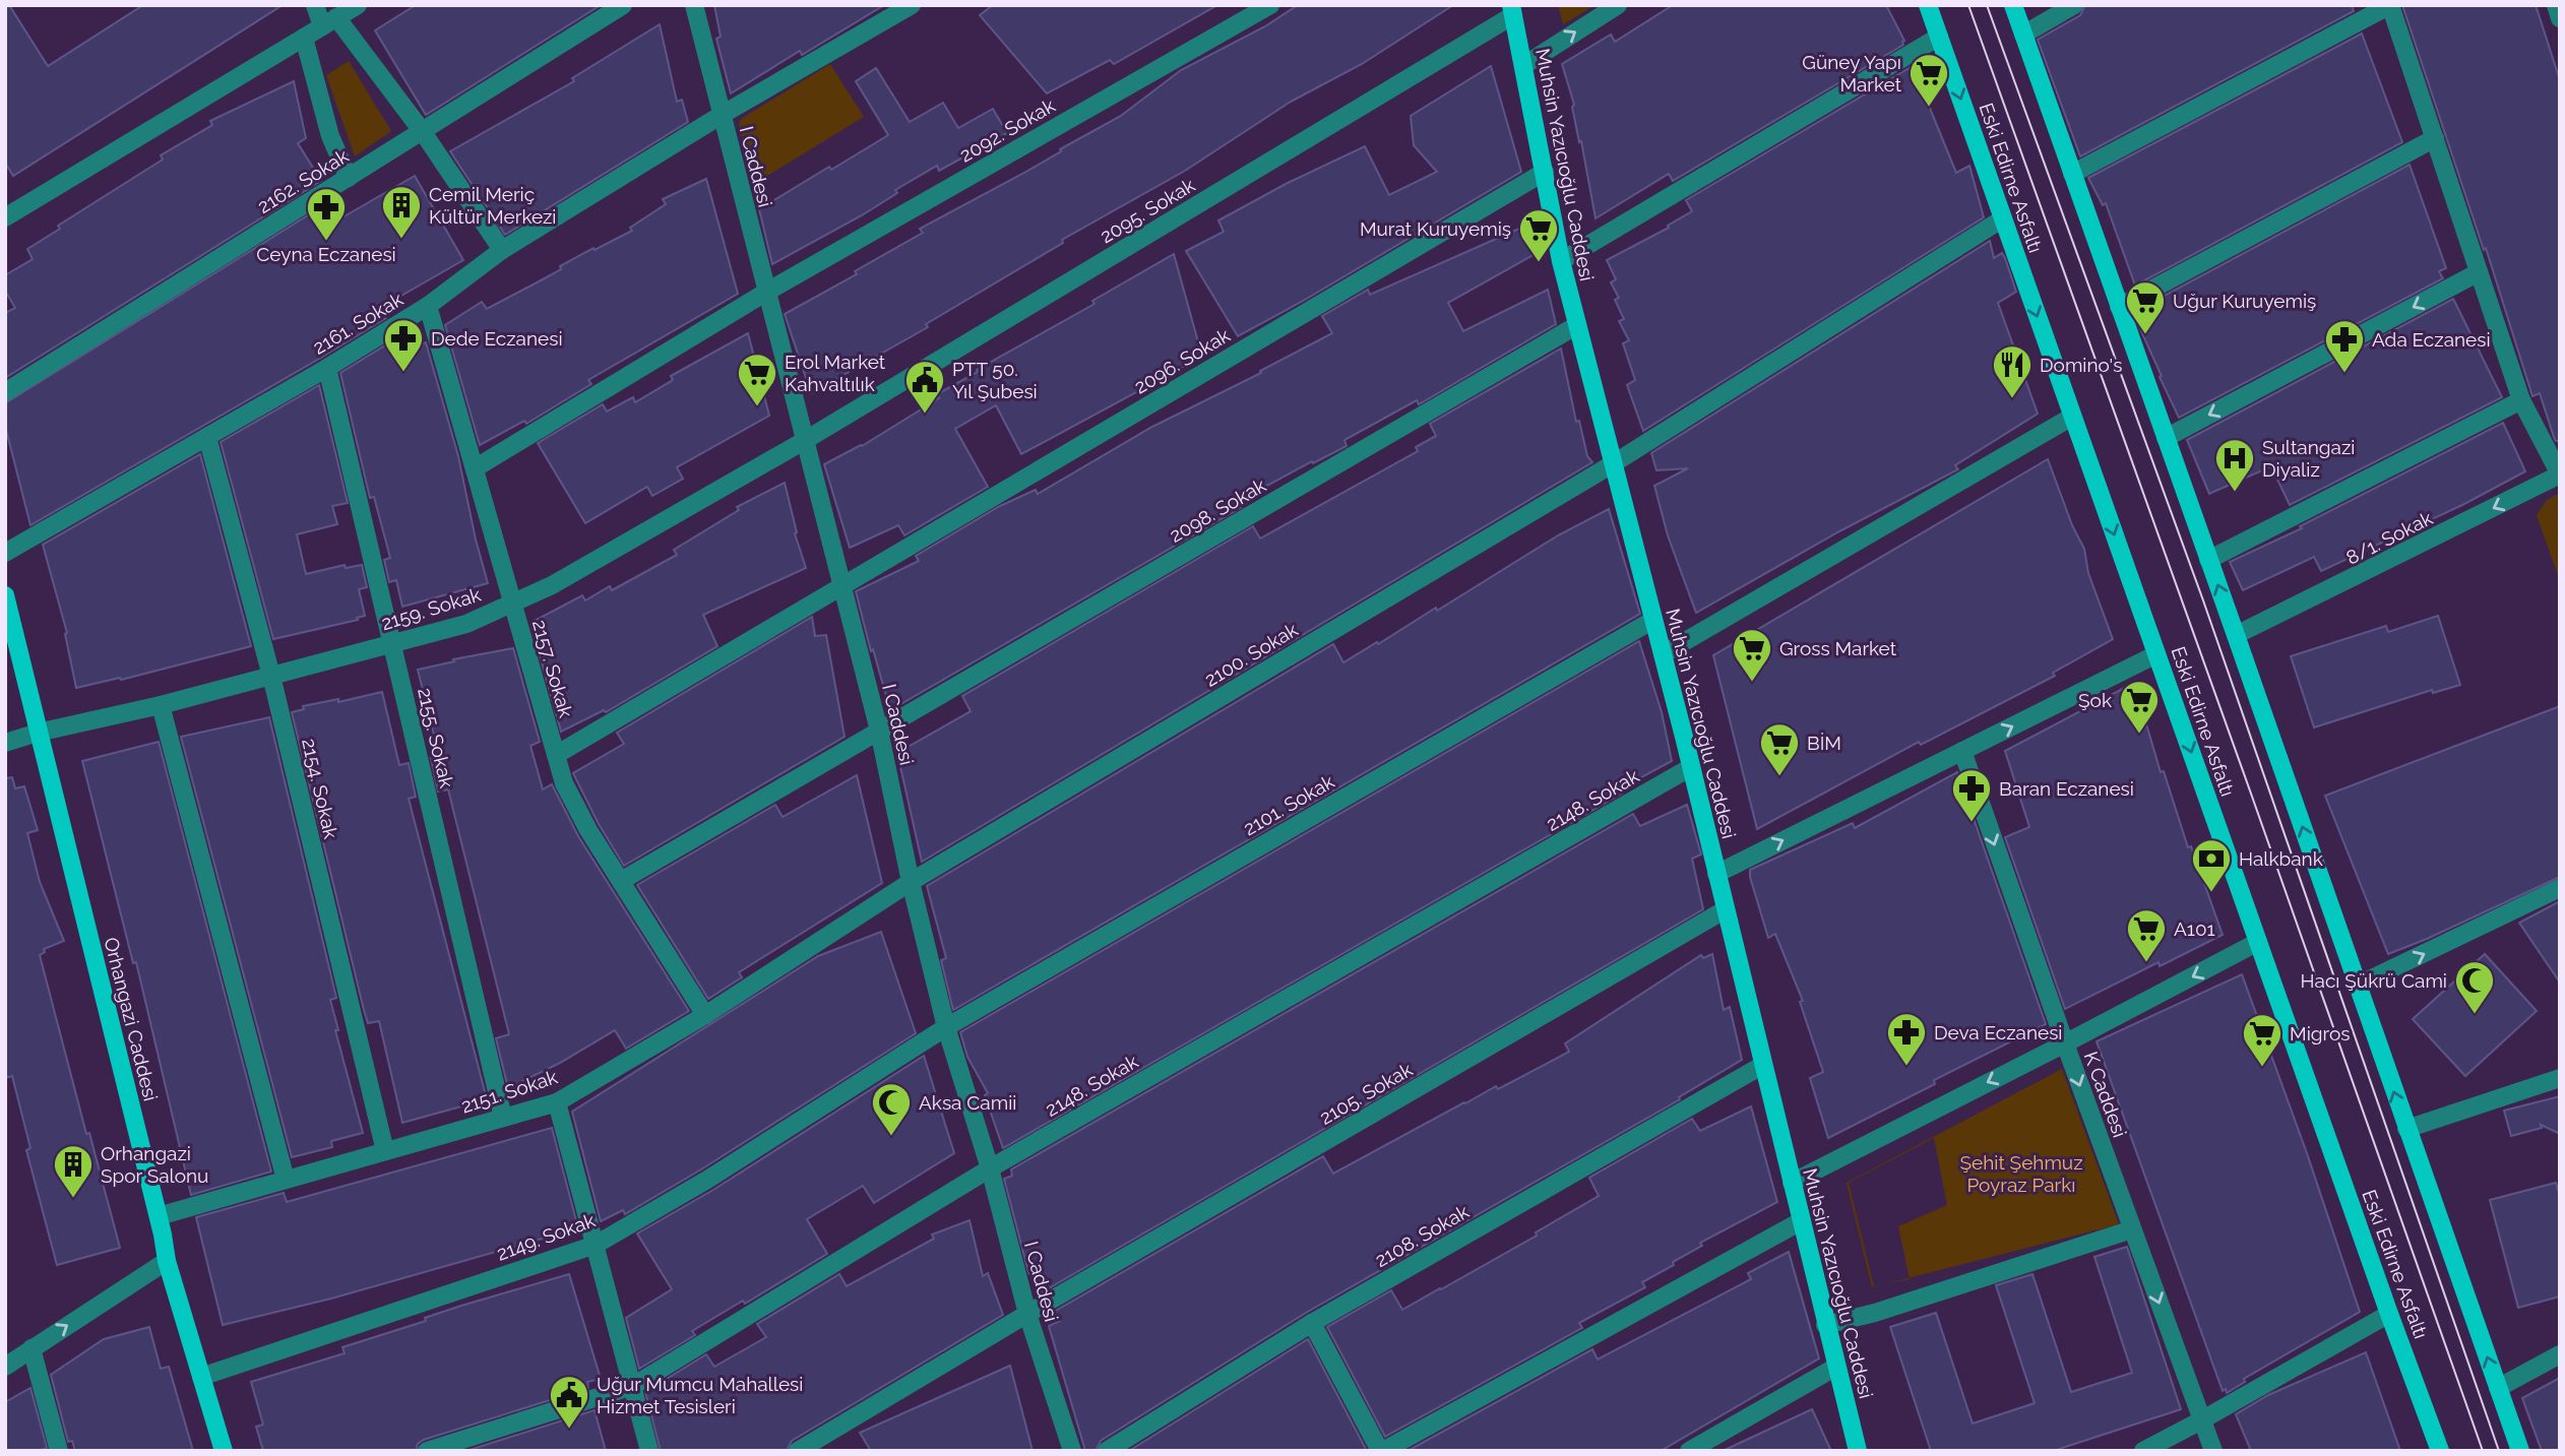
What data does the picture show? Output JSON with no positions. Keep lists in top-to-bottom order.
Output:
{
  "streets": {
    "main road": ["Muhsin Yazıcıoğlu Caddesi", "Eski Edirne Asfaltı", "Orhangazi Caddesi"],
    "street": [
      "2092. Sokak",
      "I Caddesi",
      "2162. Sokak",
      "2095. Sokak",
      "2161. Sokak",
      "2096. Sokak",
      "2098. Sokak",
      "8/1. Sokak",
      "2159. Sokak",
      "2100. Sokak",
      "2157. Sokak",
      "2155. Sokak",
      "2154. Sokak",
      "2148. Sokak",
      "2101. Sokak",
      "2151. Sokak",
      "2105. Sokak",
      "K Caddesi",
      "2108. Sokak",
      "2149. Sokak"
    ]
  },
  "crossings": [
    ["2092. Sokak", "I Caddesi"],
    ["2092. Sokak", "2157. Sokak"],
    ["Muhsin Yazıcıoğlu Caddesi", "2095. Sokak"],
    ["Muhsin Yazıcıoğlu Caddesi", "2096. Sokak"],
    ["Muhsin Yazıcıoğlu Caddesi", "2098. Sokak"],
    ["Muhsin Yazıcıoğlu Caddesi", "2100. Sokak"],
    ["Muhsin Yazıcıoğlu Caddesi", "2148. Sokak"],
    ["Muhsin Yazıcıoğlu Caddesi", "2101. Sokak"],
    ["Muhsin Yazıcıoğlu Caddesi", "2105. Sokak"],
    ["Muhsin Yazıcıoğlu Caddesi", "2108. Sokak"],
    ["I Caddesi", "2095. Sokak"],
    ["I Caddesi", "2161. Sokak"],
    ["I Caddesi", "2096. Sokak"],
    ["I Caddesi", "2098. Sokak"],
    ["I Caddesi", "2159. Sokak"],
    ["I Caddesi", "2100. Sokak"],
    ["I Caddesi", "2148. Sokak"],
    ["I Caddesi", "2101. Sokak"],
    ["I Caddesi", "2151. Sokak"],
    ["I Caddesi", "2105. Sokak"],
    ["I Caddesi", "2149. Sokak"],
    ["Eski Edirne Asfaltı", "2100. Sokak"],
    ["2095. Sokak", "2159. Sokak"],
    ["2161. Sokak", "2157. Sokak"],
    ["2161. Sokak", "2155. Sokak"],
    ["2161. Sokak", "2154. Sokak"],
    ["2096. Sokak", "2157. Sokak"],
    ["2098. Sokak", "2157. Sokak"],
    ["2159. Sokak", "2157. Sokak"],
    ["2159. Sokak", "2155. Sokak"],
    ["2159. Sokak", "2154. Sokak"],
    ["2159. Sokak", "Orhangazi Caddesi"],
    ["2100. Sokak", "2151. Sokak"],
    ["2157. Sokak", "2151. Sokak"],
    ["2155. Sokak", "2151. Sokak"],
    ["2154. Sokak", "2151. Sokak"],
    ["2101. Sokak", "2149. Sokak"],
    ["Orhangazi Caddesi", "2151. Sokak"],
    ["Orhangazi Caddesi", "2149. Sokak"]
  ],
  "one_way": ["K Caddesi"],
  "parks": ["Şehit Şehmuz Poyraz Parkı"],
  "places": {
    "supermarket": [
      "Güney Yapı Market",
      "Murat Kuruyemiş",
      "Uğur Kuruyemiş",
      "Erol Market Kahvaltılık",
      "Gross Market",
      "Şok",
      "BİM",
      "A101",
      "Migros"
    ],
    "building": ["Cemil Meriç Kültür Merkezi", "Orhangazi Spor Salonu"],
    "pharmacy": [
      "Ceyna Eczanesi",
      "Dede Eczanesi",
      "Ada Eczanesi",
      "Baran Eczanesi",
      "Deva Eczanesi"
    ],
    "restaurant": ["Domino's"],
    "public building": ["PTT 50. Yıl Şubesi", "Uğur Mumcu Mahallesi Hizmet Tesisleri"],
    "hospital": ["Sultangazi Diyaliz"],
    "bank": ["Halkbank"],
    "mosque": ["Hacı Şükrü Cami", "Aksa Camii"]
  }
}
